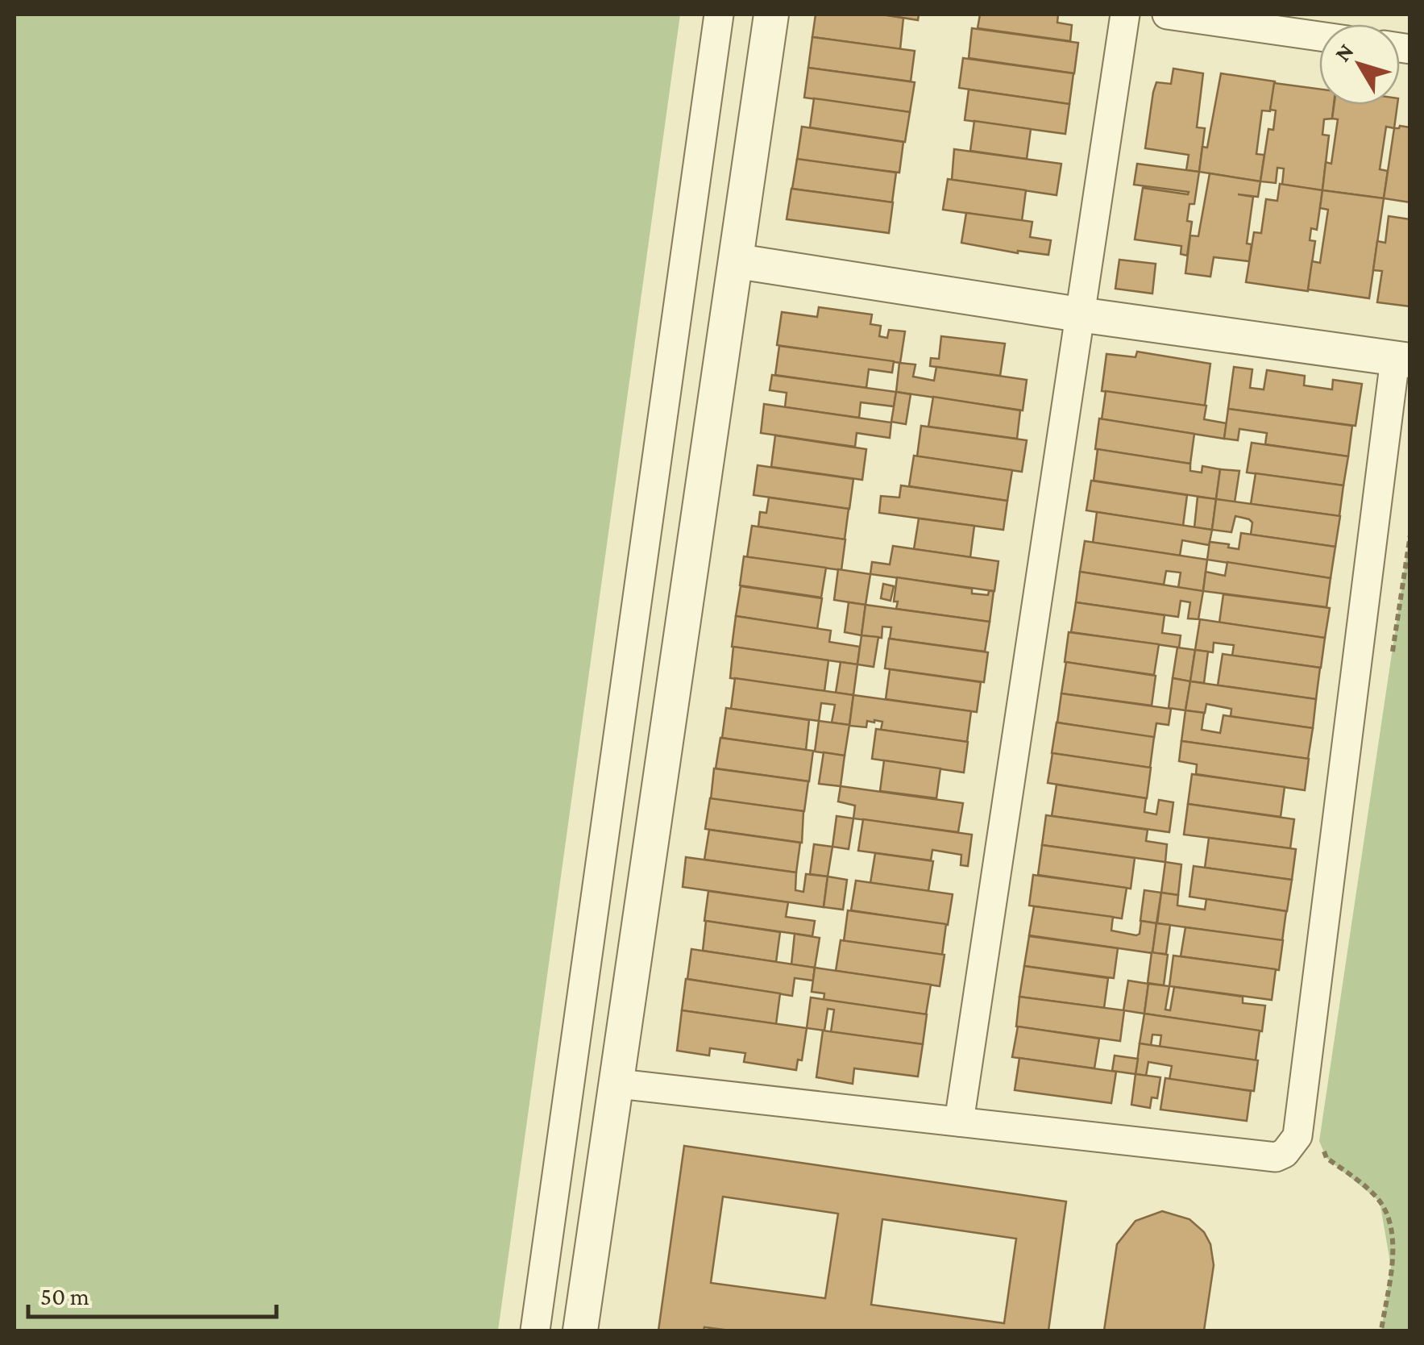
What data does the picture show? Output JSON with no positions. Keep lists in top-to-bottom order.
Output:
{
  "scale_bar": "50 m",
  "north": "top left"
}
